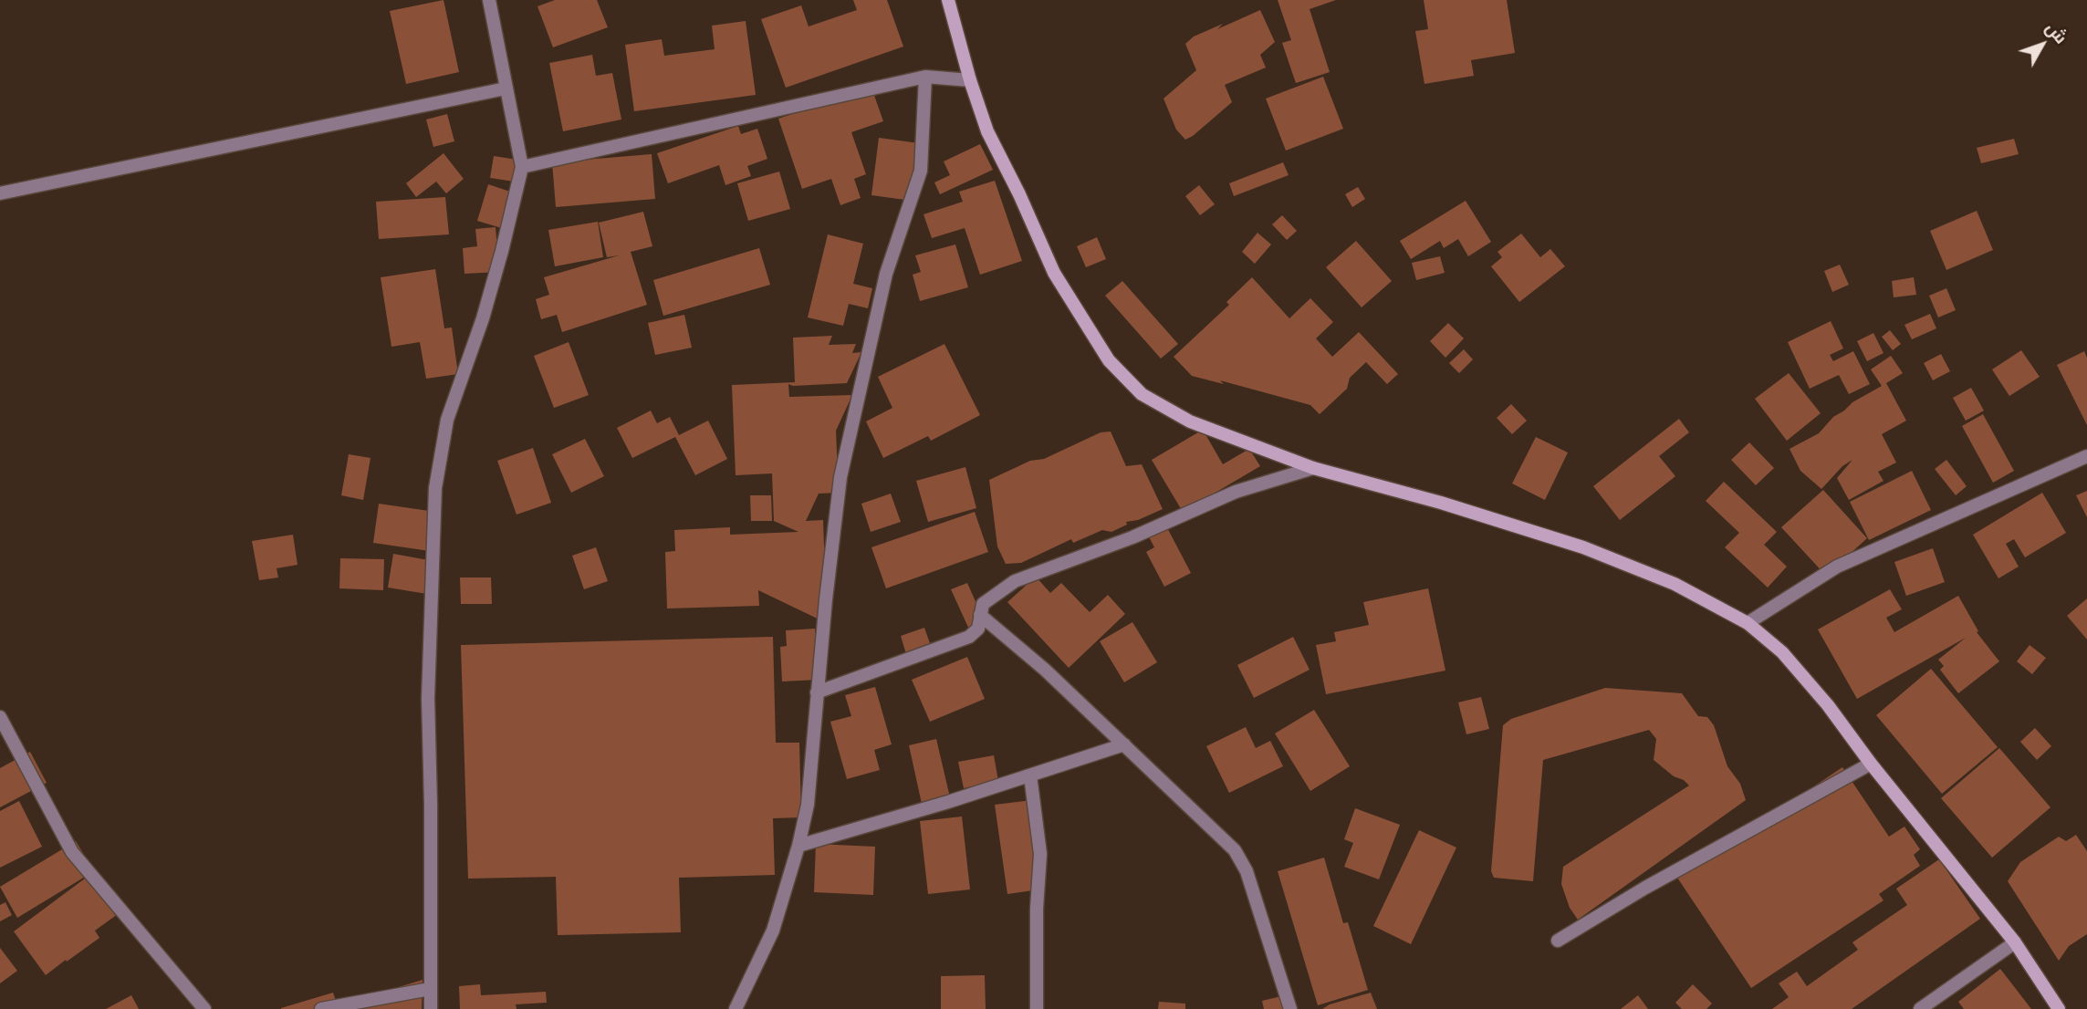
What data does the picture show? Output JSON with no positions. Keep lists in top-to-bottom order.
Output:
{
  "north": "top right"
}
